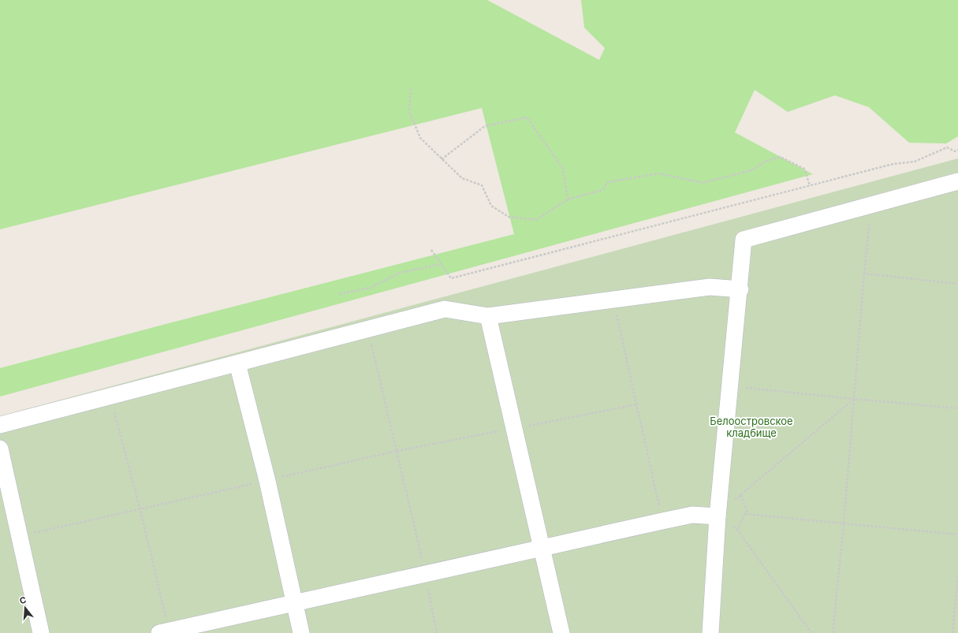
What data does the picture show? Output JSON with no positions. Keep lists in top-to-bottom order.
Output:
{
  "parks": ["Белоостровское кладбище"],
  "north": "top"
}
